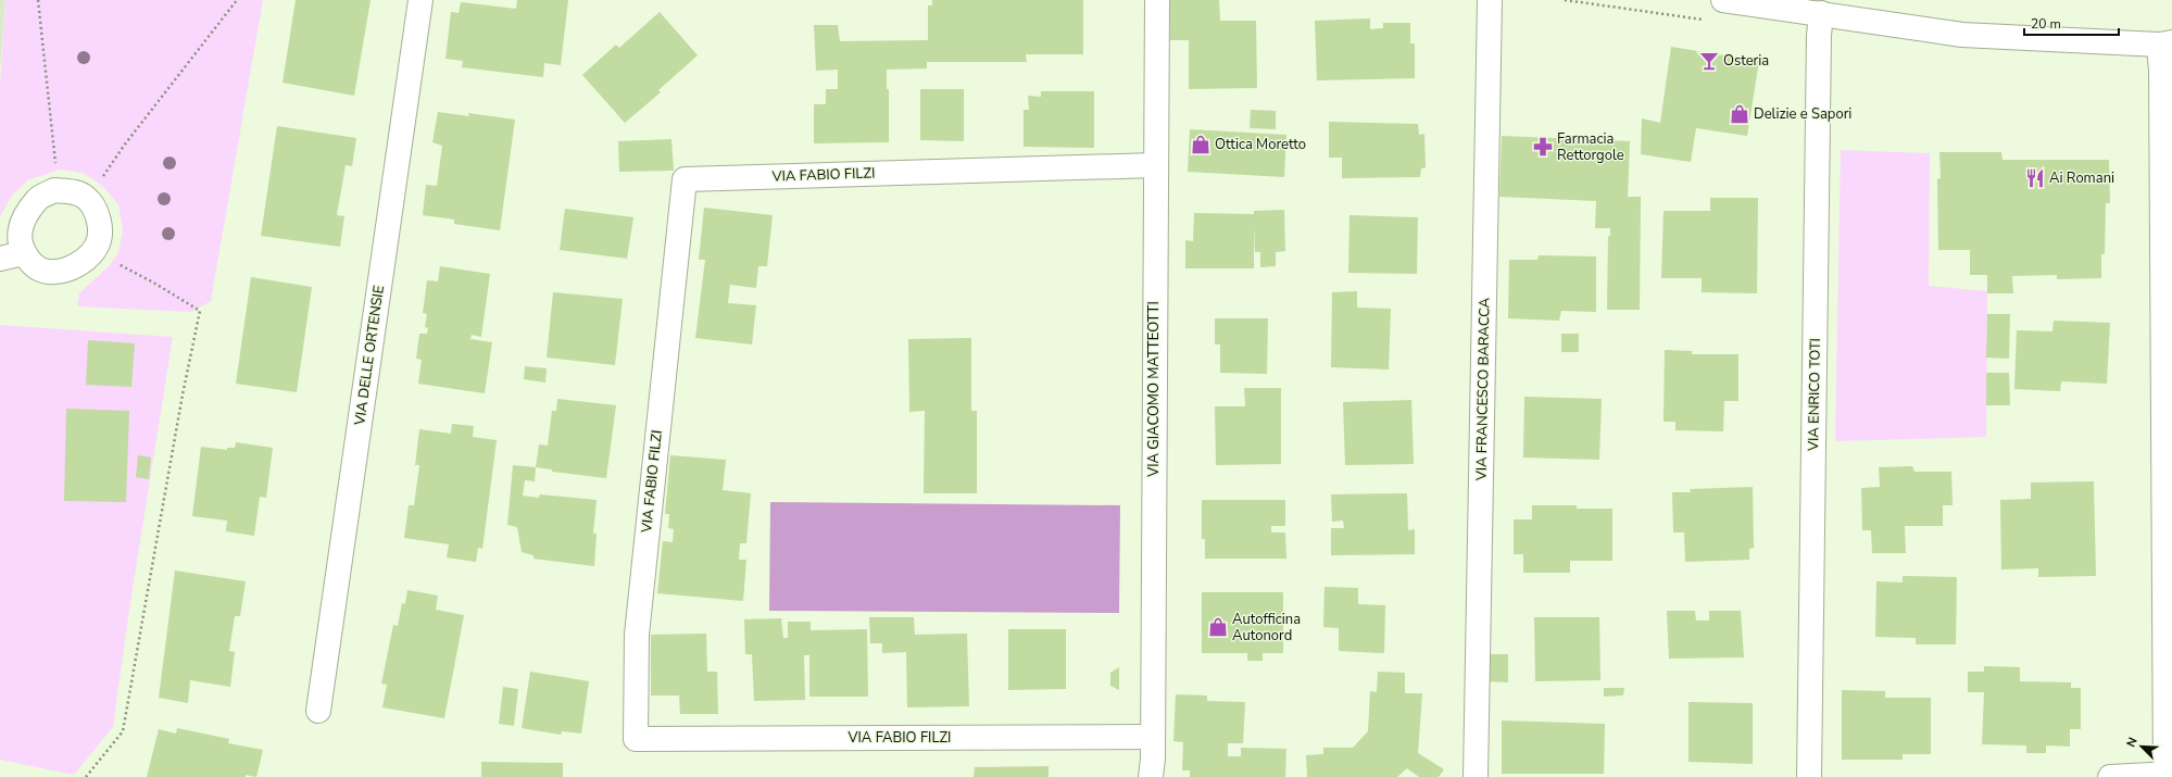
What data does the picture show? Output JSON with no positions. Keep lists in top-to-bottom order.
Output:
{
  "streets": {
    "street": [
      "VIA FABIO FILZI",
      "VIA DELLE ORTENSIE",
      "VIA GIACOMO MATTEOTTI",
      "VIA FRANCESCO BARACCA",
      "VIA ENRICO TOTI"
    ]
  },
  "crossings": [
    ["VIA FABIO FILZI", "VIA GIACOMO MATTEOTTI"]
  ],
  "places": {
    "bar": ["Osteria"],
    "shop": ["Delizie e Sapori", "Ottica Moretto", "Autofficina Autonord"],
    "pharmacy": ["Farmacia Rettorgole"],
    "restaurant": ["Ai Romani"]
  },
  "scale_bar": "20 m",
  "north": "top left"
}
